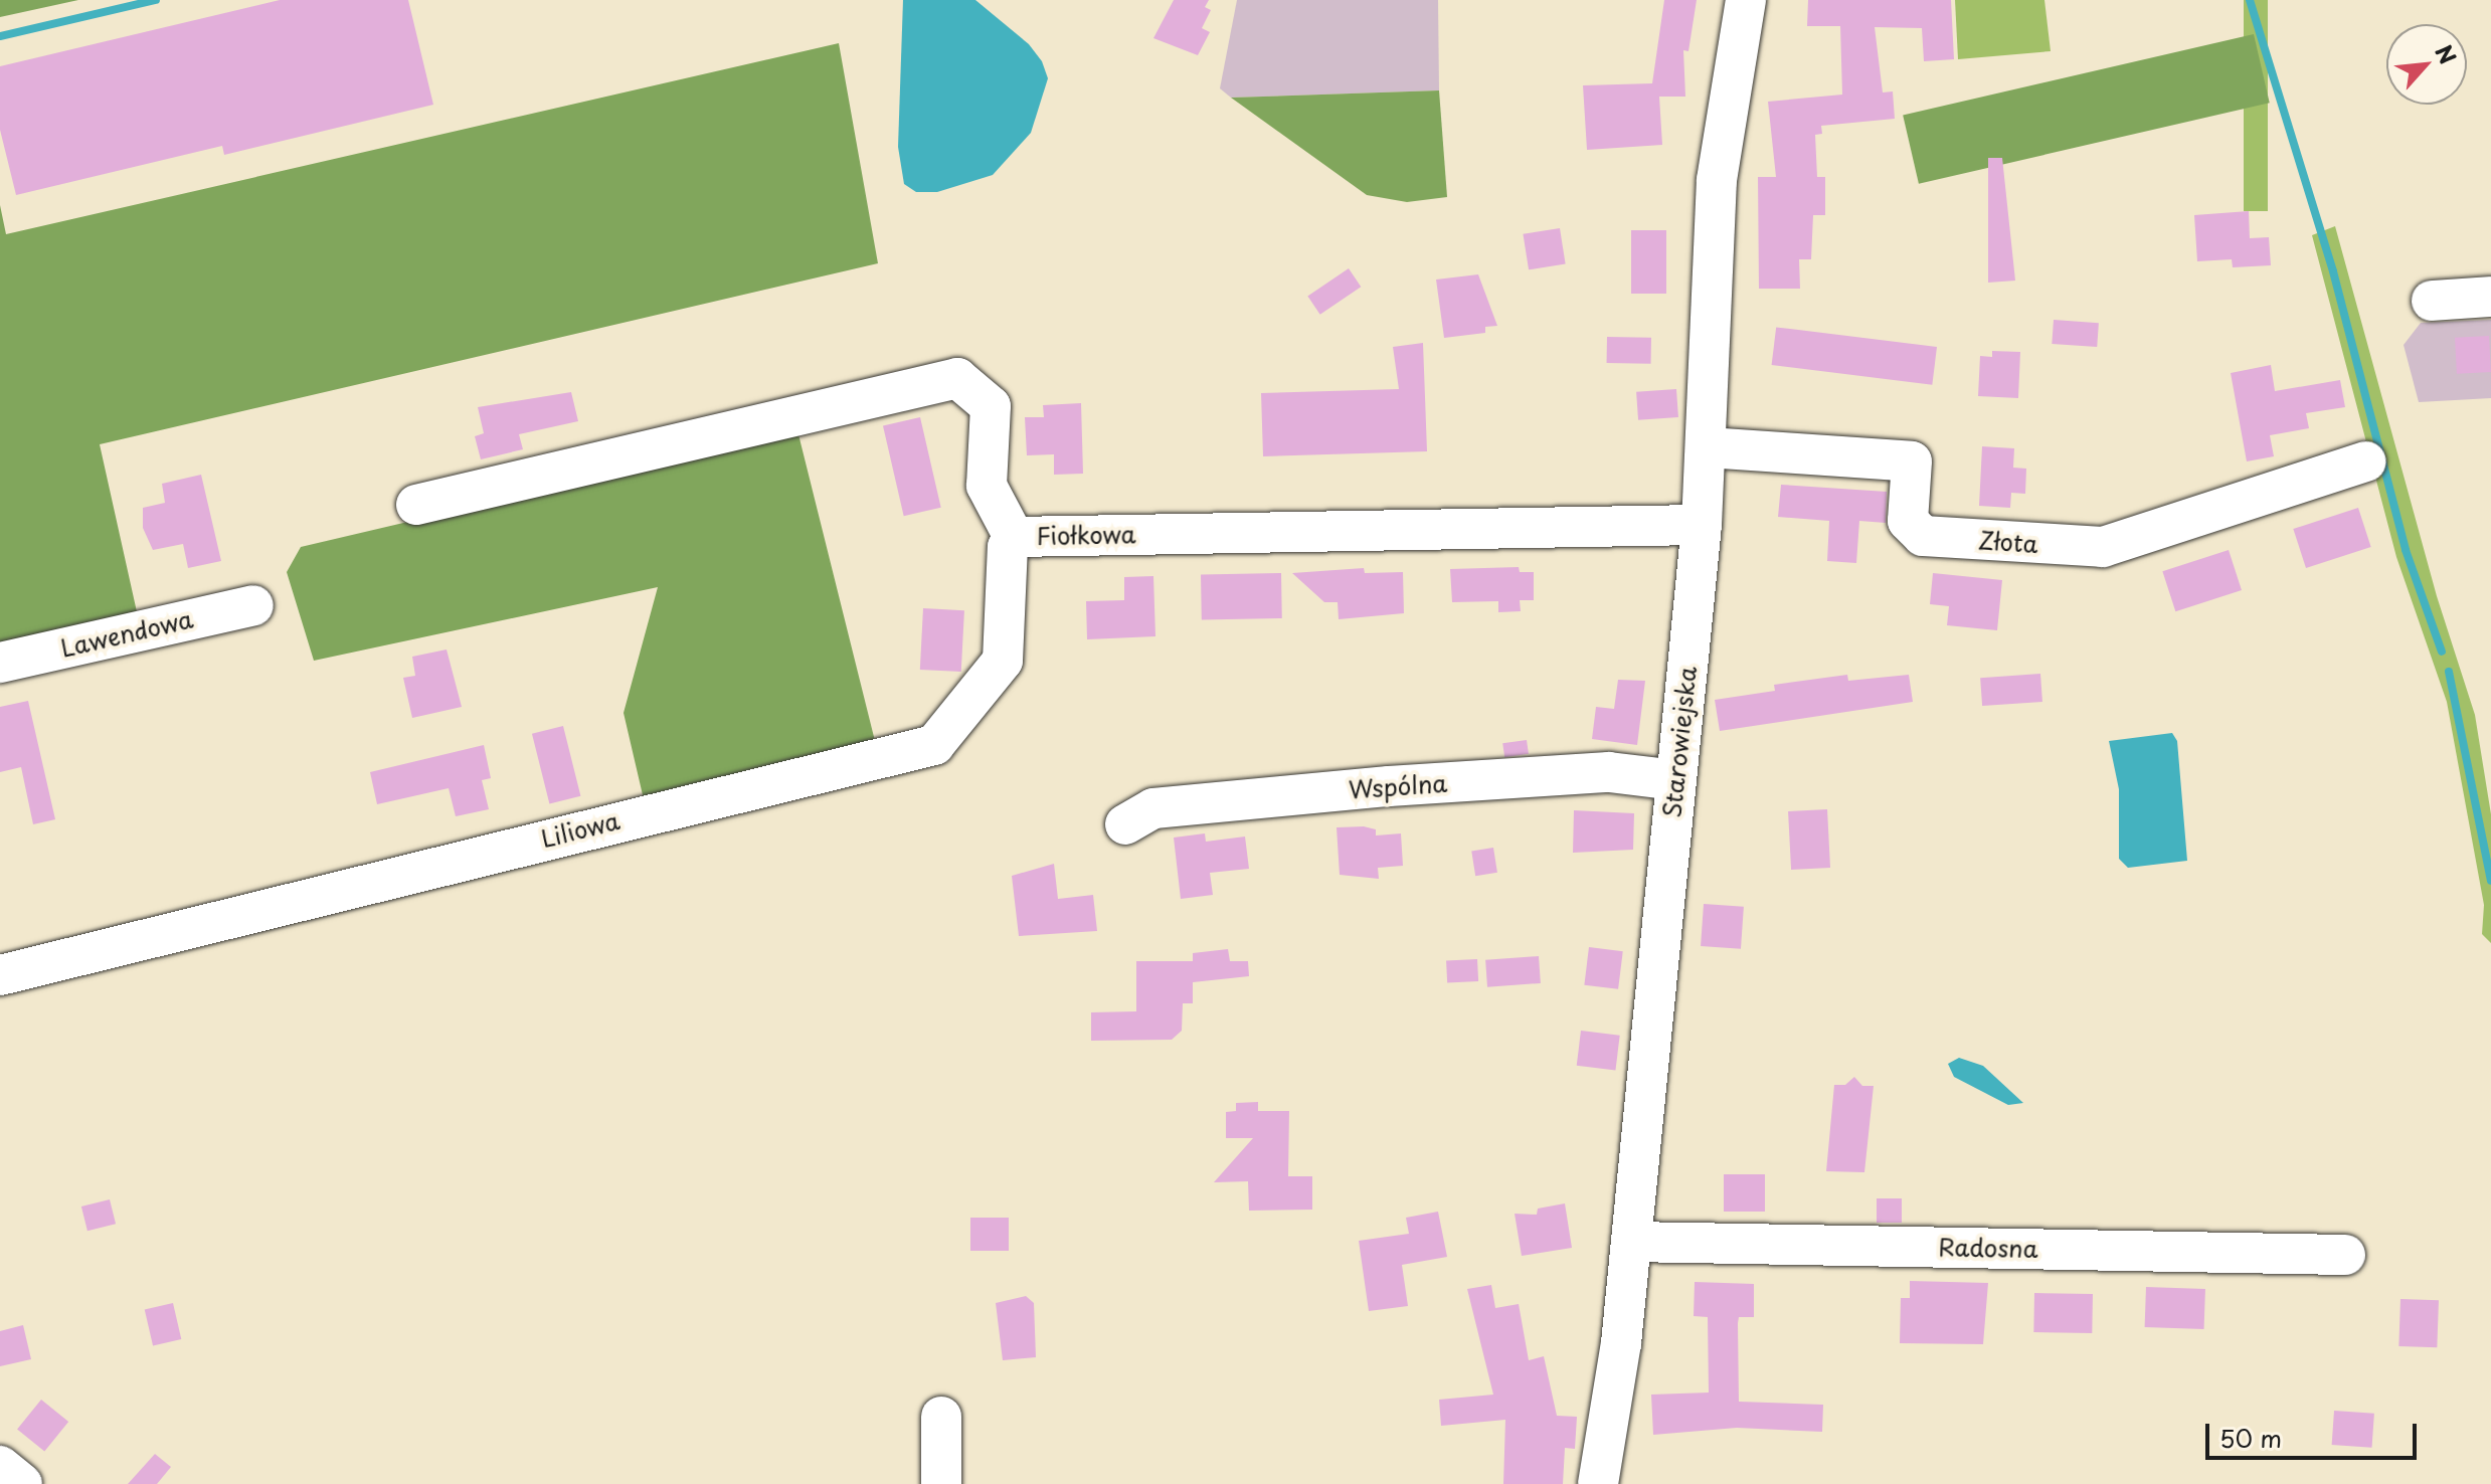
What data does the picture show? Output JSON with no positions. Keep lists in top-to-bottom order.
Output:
{
  "streets": {
    "street": [
      "Fiołkowa",
      "Złota",
      "Lawendowa",
      "Starowiejska",
      "Wspólna",
      "Liliowa",
      "Radosna"
    ]
  },
  "crossings": [
    ["Fiołkowa", "Starowiejska"],
    ["Fiołkowa", "Liliowa"],
    ["Złota", "Starowiejska"],
    ["Starowiejska", "Wspólna"],
    ["Starowiejska", "Radosna"]
  ],
  "scale_bar": "50 m",
  "north": "top right"
}
